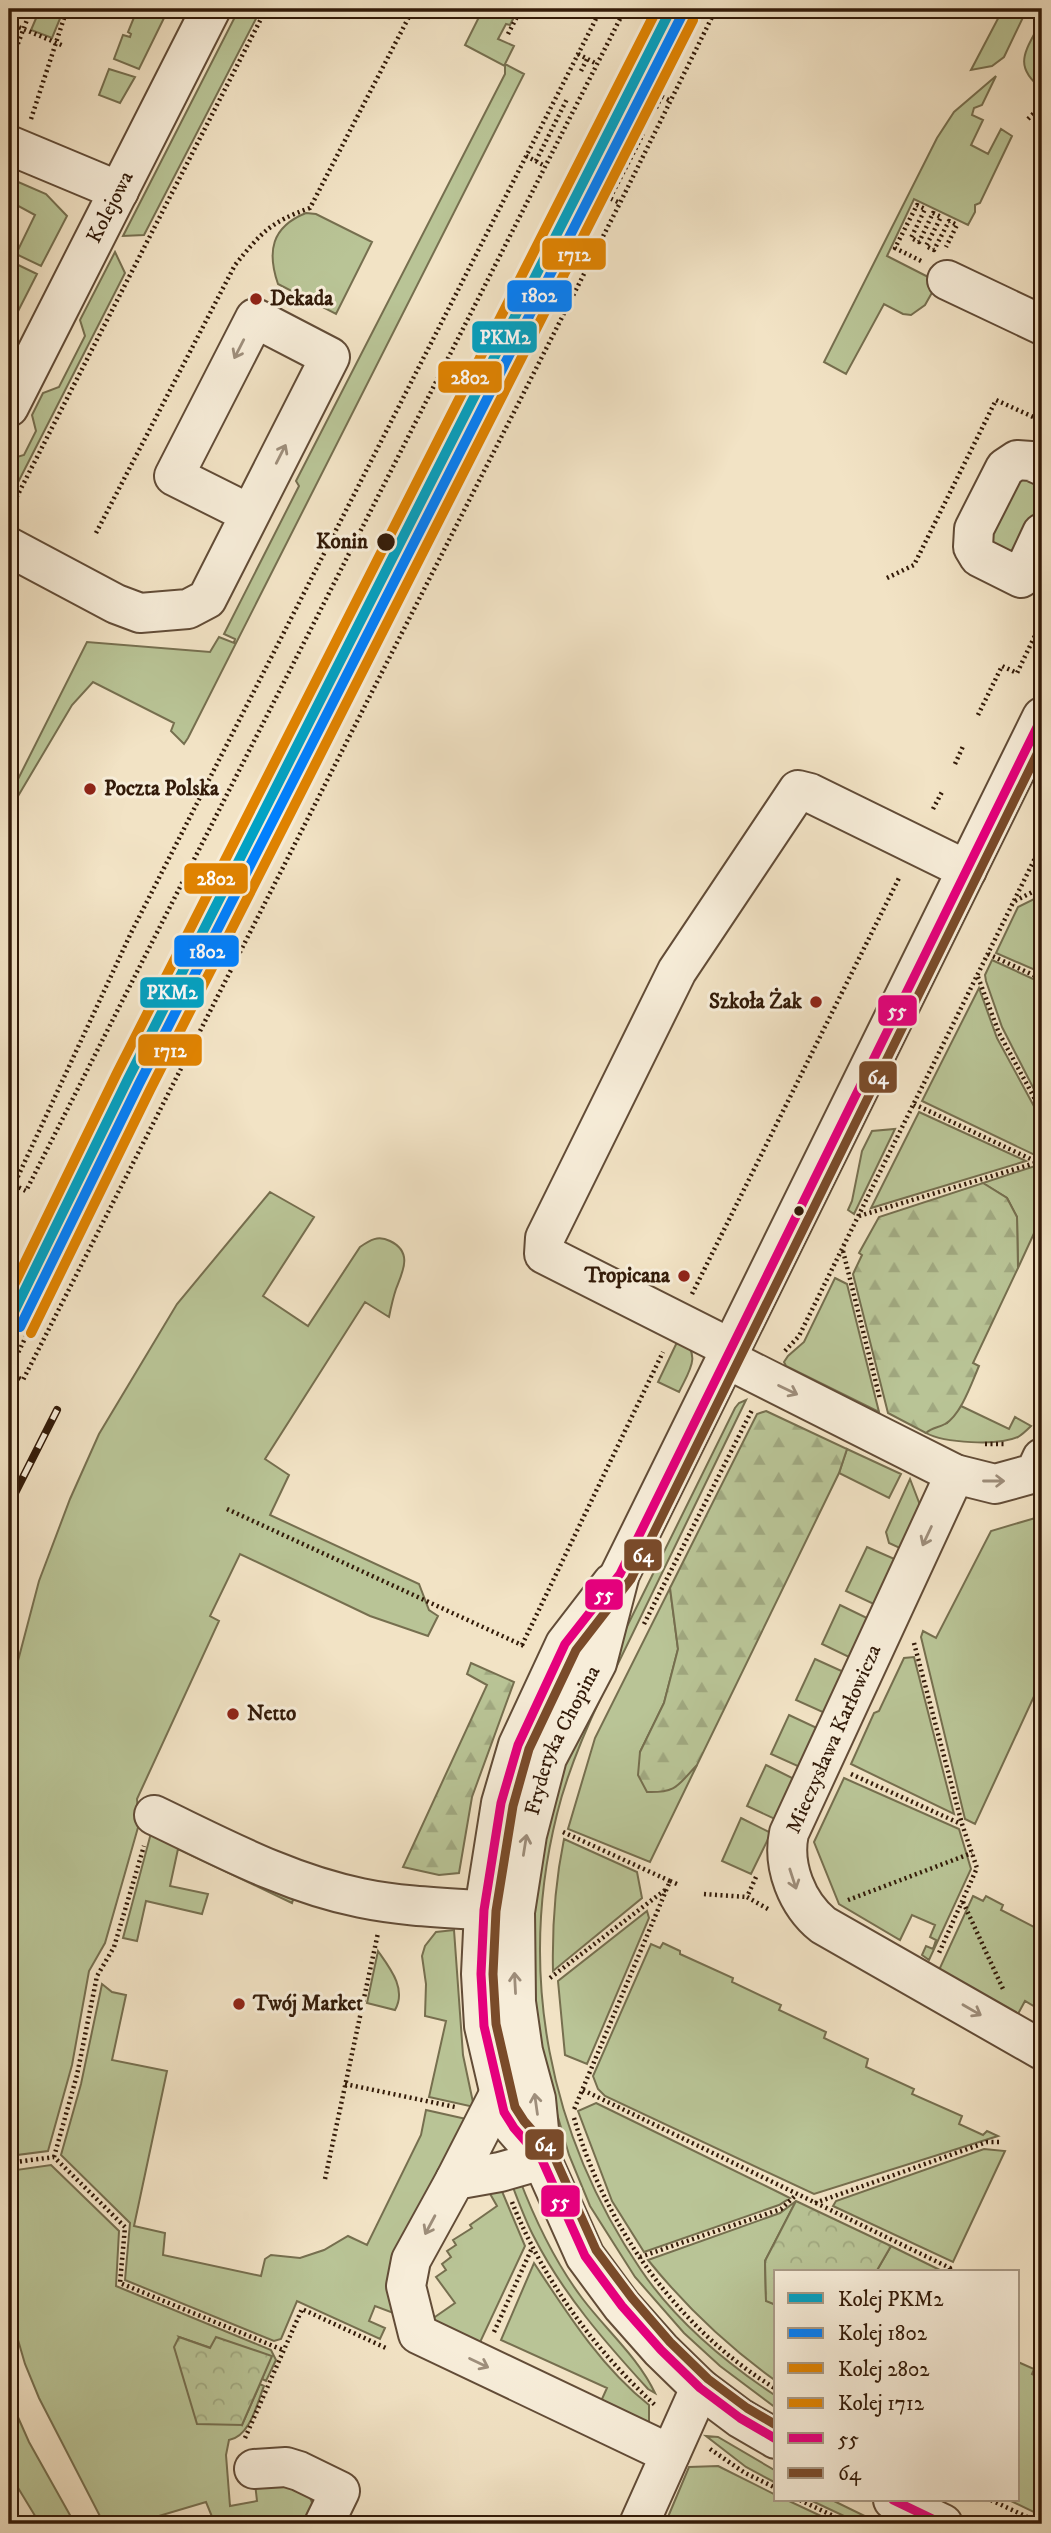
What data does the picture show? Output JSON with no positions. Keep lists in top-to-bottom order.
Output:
{
  "streets": {
    "street": ["Kolejowa", "Mieczysława Karłowicza", "Fryderyka Chopina"]
  },
  "places": [
    "Dekada",
    "Konin",
    "Poczta Polska",
    "Szkoła Żak",
    "Tropicana",
    "Netto",
    "Twój Market"
  ],
  "lines": [
    "rail line PKM2",
    "rail line 2802",
    "rail line 1802",
    "rail line 1712",
    "transit line 55",
    "transit line 64"
  ],
  "legend": [
    "Kolej PKM2",
    "Kolej 1802",
    "Kolej 2802",
    "Kolej 1712",
    "55",
    "64"
  ]
}
